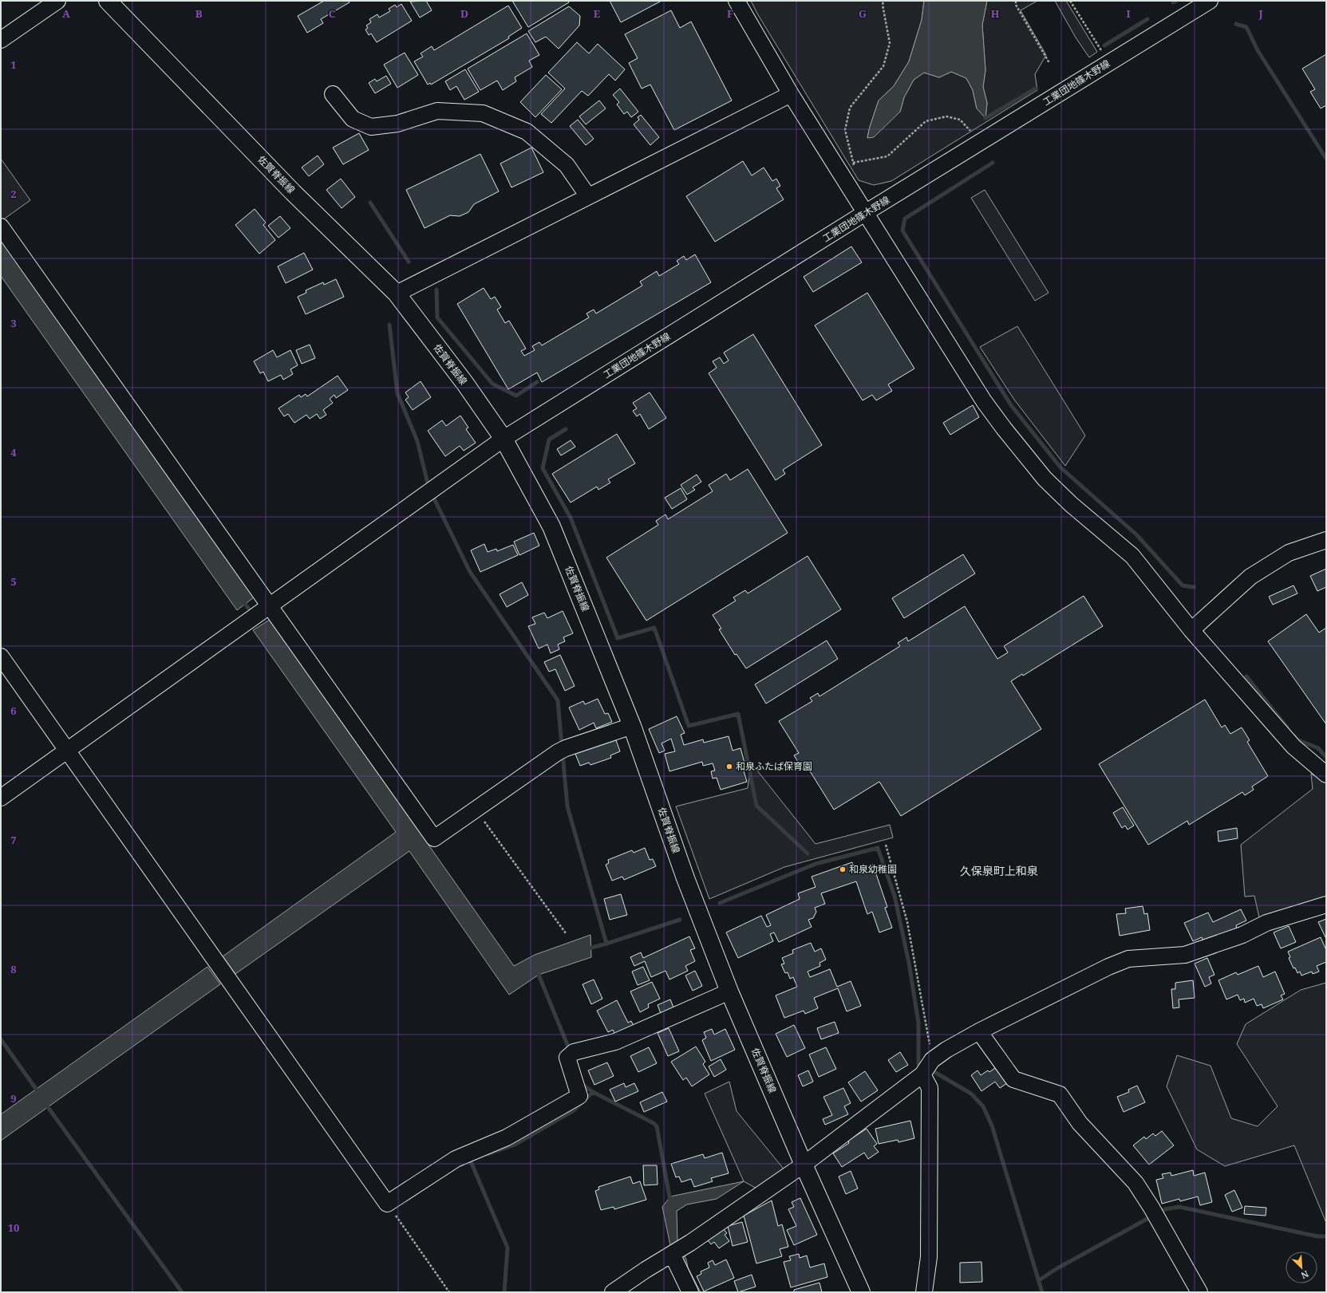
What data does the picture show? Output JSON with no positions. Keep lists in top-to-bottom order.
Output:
{
  "streets": {
    "main road": ["佐賀脊振線"],
    "street": ["工業団地篠木野線"]
  },
  "crossings": [
    ["工業団地篠木野線", "佐賀脊振線"]
  ],
  "districts": ["久保泉町上和泉"],
  "places": ["和泉ふたば保育園", "和泉幼稚園"],
  "north": "bottom right",
  "grid": {
    "columns": [
      "A",
      "B",
      "C",
      "D",
      "E",
      "F",
      "G",
      "H",
      "I",
      "J"
    ],
    "rows": [
      "1",
      "2",
      "3",
      "4",
      "5",
      "6",
      "7",
      "8",
      "9",
      "10"
    ]
  }
}
